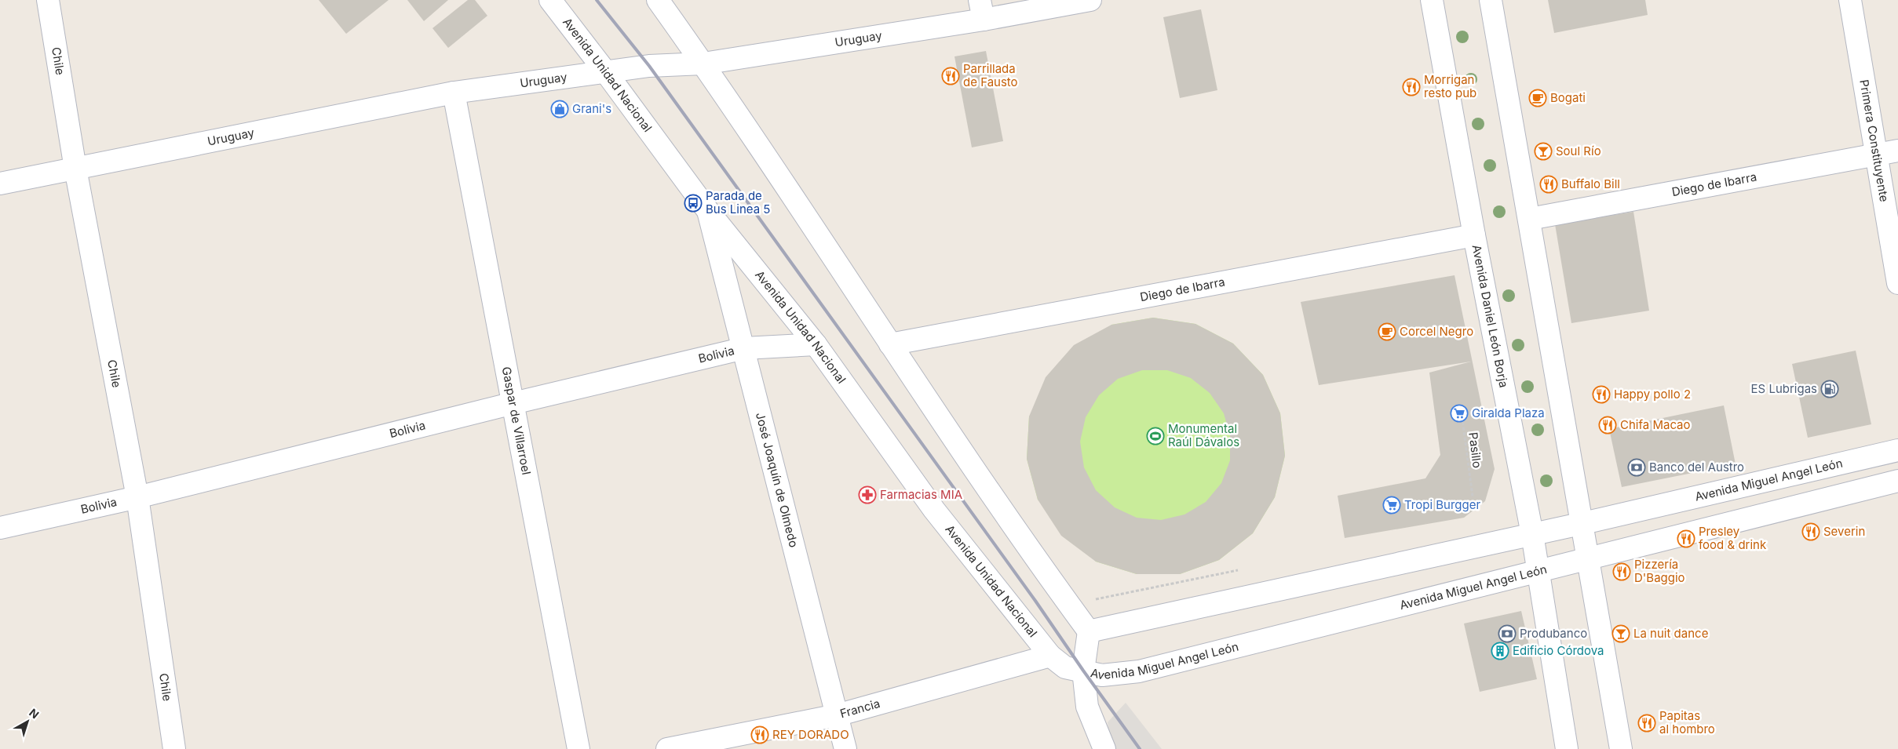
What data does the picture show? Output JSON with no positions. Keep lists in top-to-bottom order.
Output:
{
  "streets": {
    "street": [
      "Uruguay",
      "Chile",
      "Avenida Unidad Nacional",
      "Primera Constituyente",
      "Diego de Ibarra",
      "Avenida Daniel León Borja",
      "Bolivia",
      "Gaspar de Villarroel",
      "José Joaquín de Olmedo",
      "Avenida Miguel Angel León",
      "Francia"
    ],
    "path": ["Pasillo"]
  },
  "crossings": [
    ["Uruguay", "Chile"],
    ["Uruguay", "Avenida Unidad Nacional"],
    ["Uruguay", "Gaspar de Villarroel"],
    ["Chile", "Bolivia"],
    ["Avenida Unidad Nacional", "Bolivia"],
    ["Avenida Unidad Nacional", "José Joaquín de Olmedo"],
    ["Avenida Unidad Nacional", "Avenida Miguel Angel León"],
    ["Avenida Unidad Nacional", "Francia"],
    ["Primera Constituyente", "Diego de Ibarra"],
    ["Diego de Ibarra", "Avenida Daniel León Borja"],
    ["Avenida Daniel León Borja", "Avenida Miguel Angel León"],
    ["Bolivia", "Gaspar de Villarroel"],
    ["Bolivia", "José Joaquín de Olmedo"],
    ["José Joaquín de Olmedo", "Francia"],
    ["Avenida Miguel Angel León", "Francia"]
  ],
  "places": {
    "restaurant": [
      "Parrillada de Fausto",
      "Morrigan resto pub",
      "Buffalo Bill",
      "Happy pollo 2",
      "Chifa Macao",
      "Severin",
      "Presley food & drink",
      "Pizzería D'Baggio",
      "Papitas al hombro",
      "REY DORADO"
    ],
    "cafe": ["Bogati", "Corcel Negro"],
    "shop": ["Grani's"],
    "bar": ["Soul Río", "La nuit dance"],
    "bus stop": ["Parada de Bus Linea 5"],
    "fuel station": ["ES Lubrigas"],
    "supermarket": ["Giralda Plaza", "Tropi Burgger"],
    "sports": ["Monumental Raúl Dávalos"],
    "bank": ["Banco del Austro", "Produbanco"],
    "pharmacy": ["Farmacias MIA"],
    "building": ["Edificio Córdova"]
  },
  "north": "top right"
}
